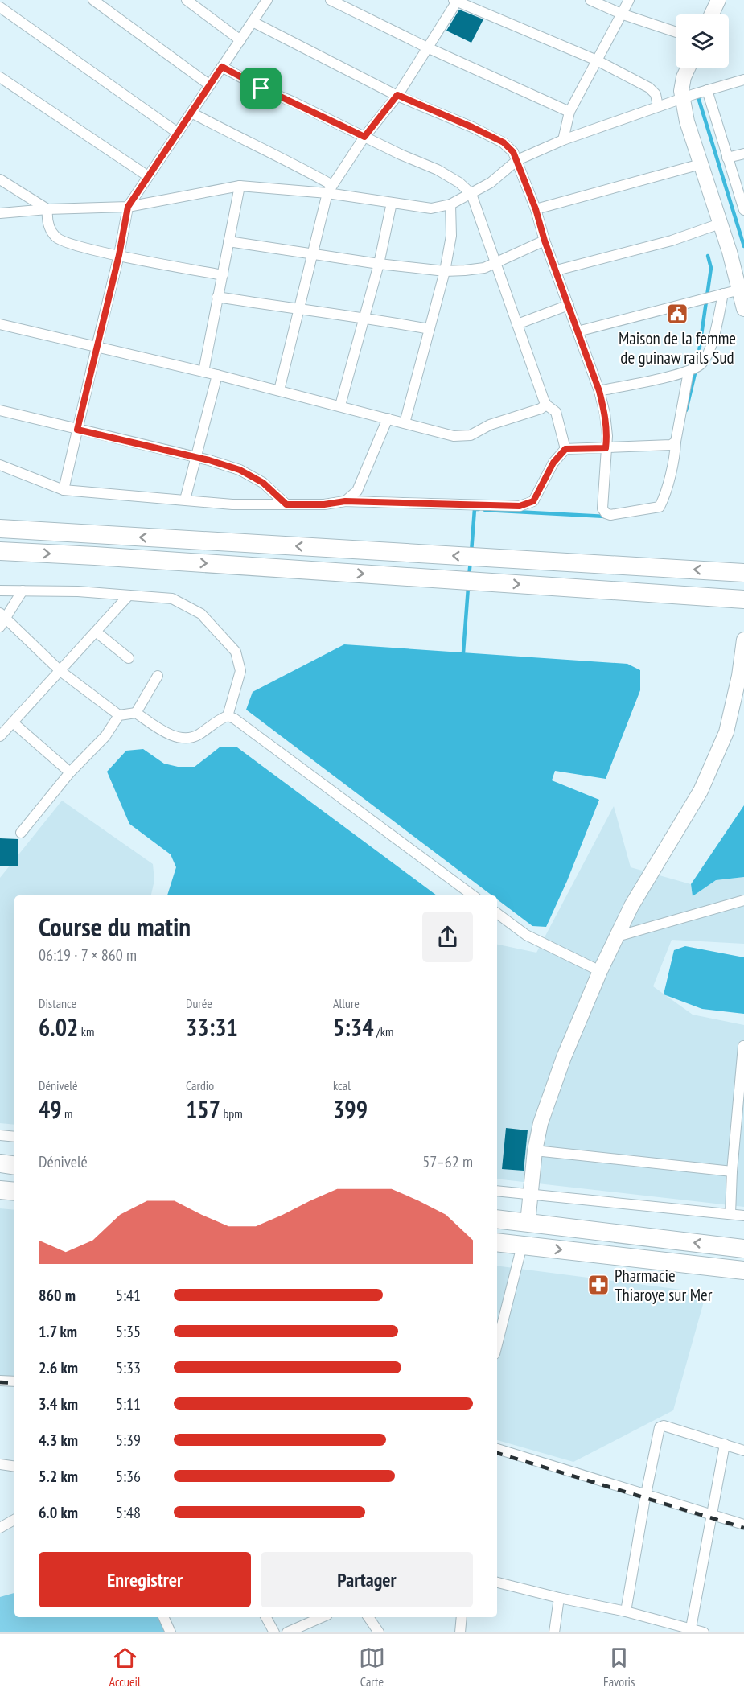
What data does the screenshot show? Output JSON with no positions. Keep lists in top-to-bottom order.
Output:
{
  "places": {
    "public building": ["Maison de la femme de guinaw rails Sud"],
    "pharmacy": ["Pharmacie Thiaroye sur Mer"]
  },
  "page": {
    "heading": ["Course du matin", "06:19 · 7 × 860 m"],
    "stats": [
      ["Distance", "6.02 km"],
      ["Durée", "33:31"],
      ["Allure", "5:34 /km"],
      ["Dénivelé", "49 m"],
      ["Cardio", "157 bpm"],
      ["kcal", "399"]
    ],
    "chart": ["Dénivelé", "57–62 m"],
    "list": [
      {
        "name": "860 m",
        "note": "5:41"
      },
      {
        "name": "1.7 km",
        "note": "5:35"
      },
      {
        "name": "2.6 km",
        "note": "5:33"
      },
      {
        "name": "3.4 km",
        "note": "5:11"
      },
      {
        "name": "4.3 km",
        "note": "5:39"
      },
      {
        "name": "5.2 km",
        "note": "5:36"
      },
      {
        "name": "6.0 km",
        "note": "5:48"
      }
    ],
    "buttons": ["Enregistrer", "Partager"],
    "tabs": ["Accueil", "Carte", "Favoris"]
  }
}
